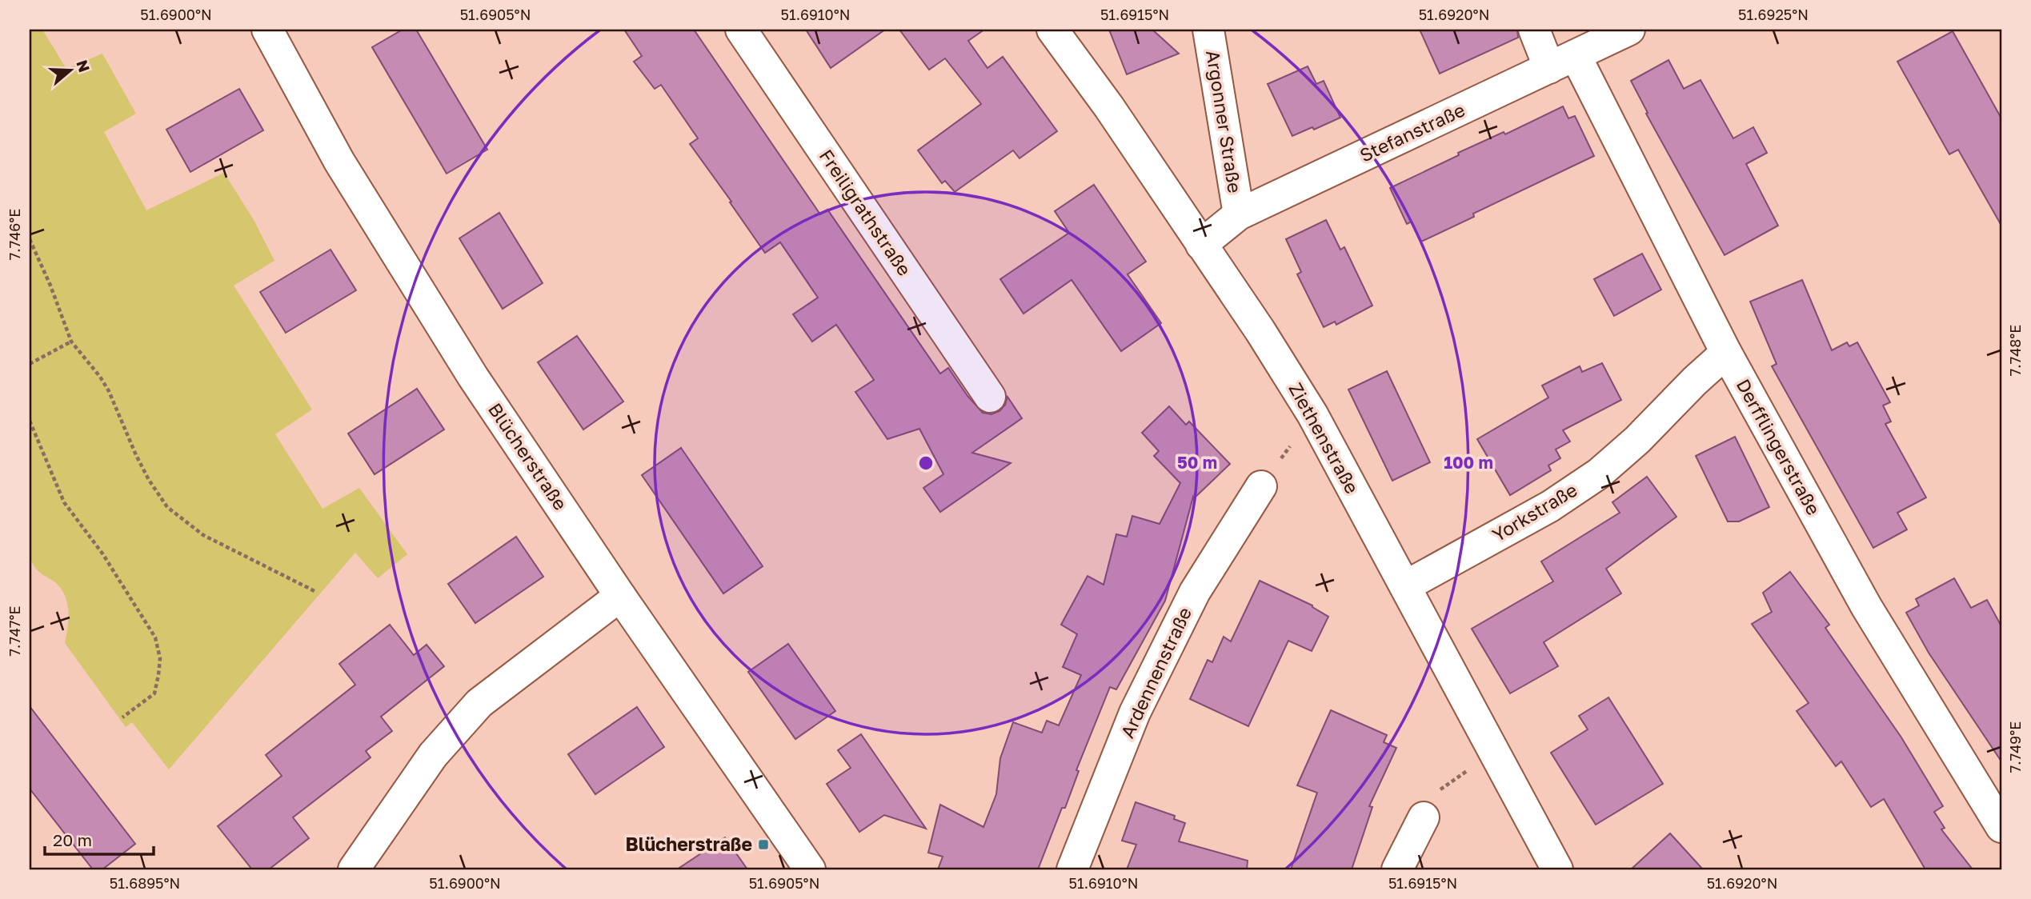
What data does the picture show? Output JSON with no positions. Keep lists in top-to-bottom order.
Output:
{
  "streets": {
    "street": [
      "Argonner Straße",
      "Stefanstraße",
      "Freiligrathstraße",
      "Ziethenstraße",
      "Derfflingerstraße",
      "Blücherstraße",
      "Yorkstraße",
      "Ardennenstraße"
    ]
  },
  "crossings": [
    ["Argonner Straße", "Stefanstraße"],
    ["Stefanstraße", "Ziethenstraße"],
    ["Stefanstraße", "Derfflingerstraße"],
    ["Ziethenstraße", "Yorkstraße"],
    ["Derfflingerstraße", "Yorkstraße"]
  ],
  "places": {
    "transit": ["Blücherstraße"]
  },
  "scale_bar": "20 m",
  "north": "right",
  "coordinates": [
    "51.6900°N",
    "51.6905°N",
    "51.6910°N",
    "51.6915°N",
    "51.6920°N",
    "51.6925°N",
    "7.746°E",
    "7.748°E",
    "7.747°E",
    "7.749°E",
    "51.6895°N"
  ],
  "rings": ["50 m", "100 m"]
}
